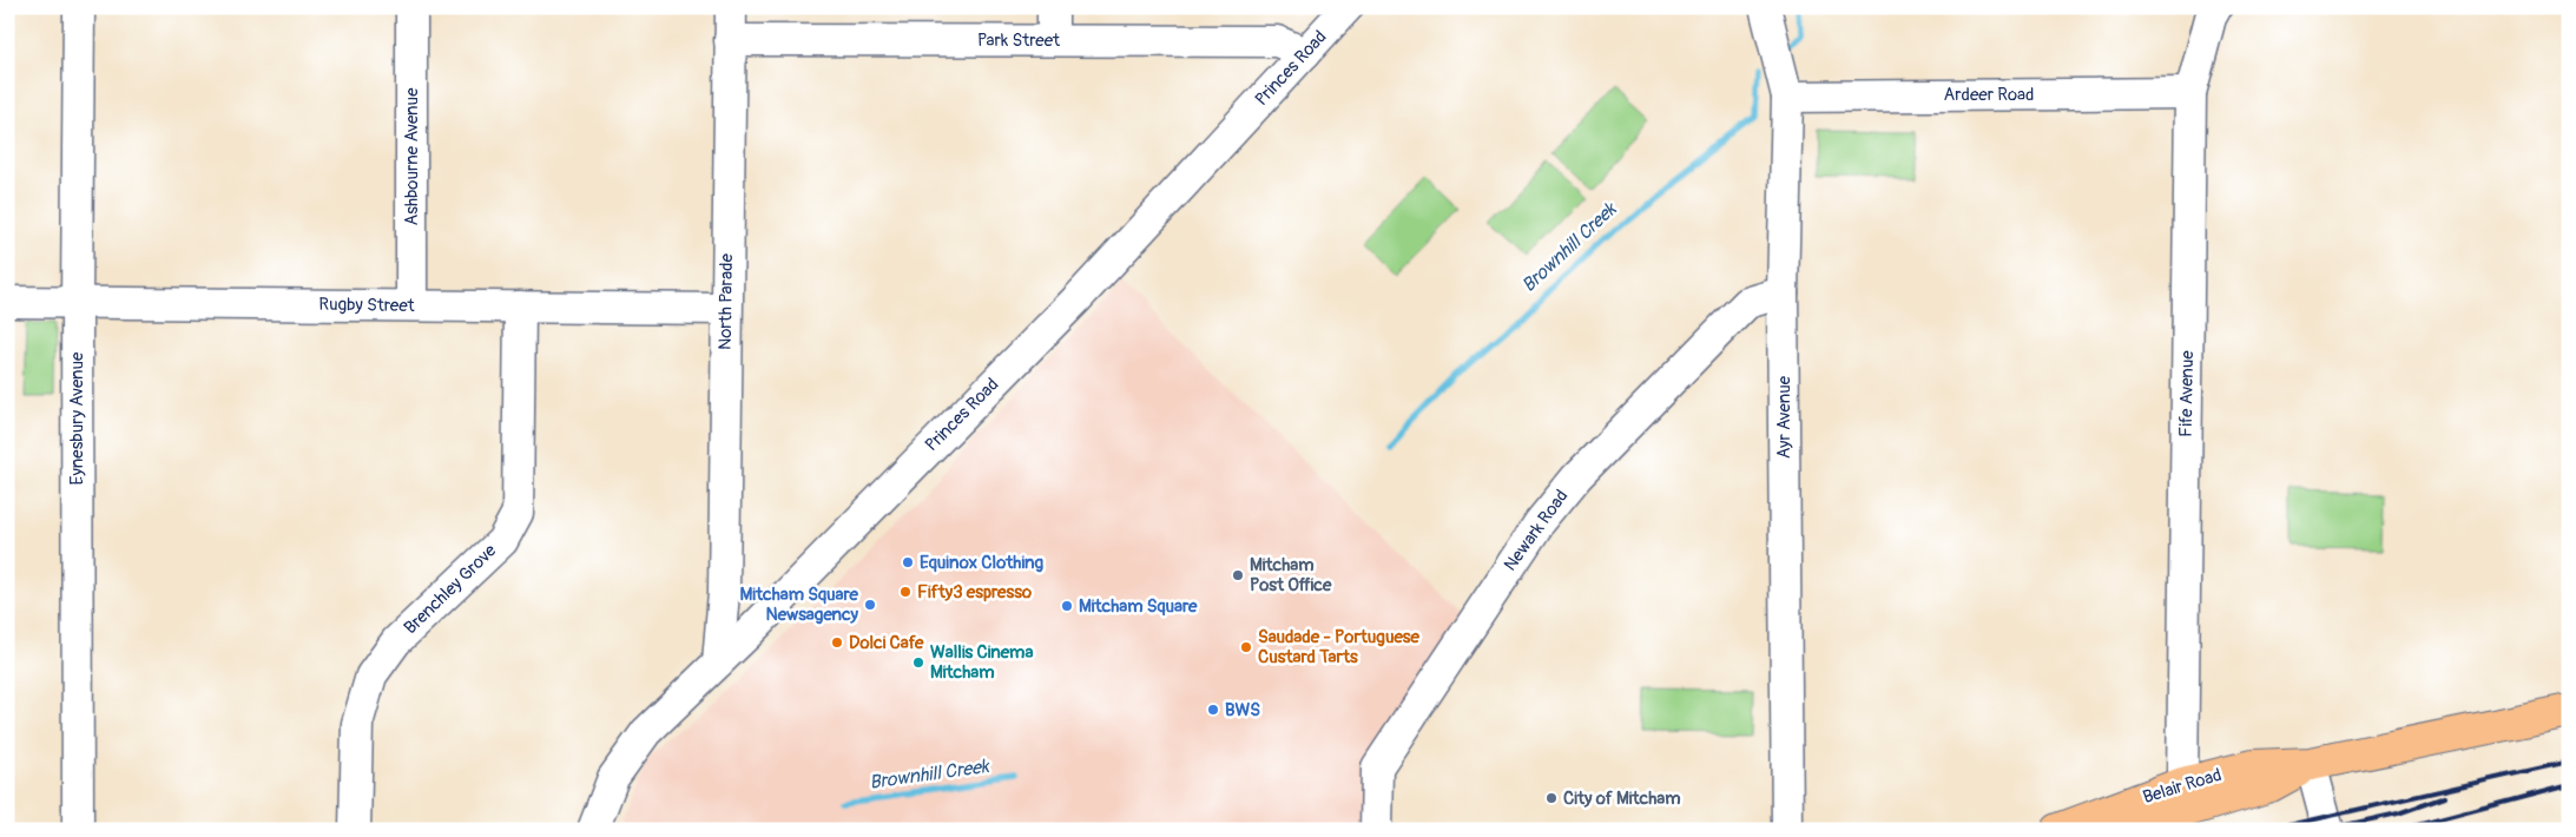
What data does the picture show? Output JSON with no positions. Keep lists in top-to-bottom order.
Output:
{
  "streets": {
    "main road": ["Belair Road"],
    "street": [
      "Park Street",
      "Princes Road",
      "Ardeer Road",
      "Ashbourne Avenue",
      "North Parade",
      "Rugby Street",
      "Fife Avenue",
      "Ayr Avenue",
      "Eynesbury Avenue",
      "Newark Road",
      "Brenchley Grove"
    ]
  },
  "crossings": [
    ["Park Street", "Princes Road"],
    ["Park Street", "North Parade"],
    ["Princes Road", "North Parade"],
    ["Ardeer Road", "Fife Avenue"],
    ["Ardeer Road", "Ayr Avenue"],
    ["Ashbourne Avenue", "Rugby Street"],
    ["North Parade", "Rugby Street"],
    ["Rugby Street", "Eynesbury Avenue"],
    ["Rugby Street", "Brenchley Grove"],
    ["Fife Avenue", "Belair Road"],
    ["Ayr Avenue", "Newark Road"]
  ],
  "water": ["Brownhill Creek"],
  "places": [
    "Equinox Clothing",
    "Mitcham Post Office",
    "Fifty3 espresso",
    "Mitcham Square Newsagency",
    "Mitcham Square",
    "Dolci Cafe",
    "Saudade - Portuguese Custard Tarts",
    "Wallis Cinema Mitcham",
    "BWS",
    "City of Mitcham"
  ]
}
